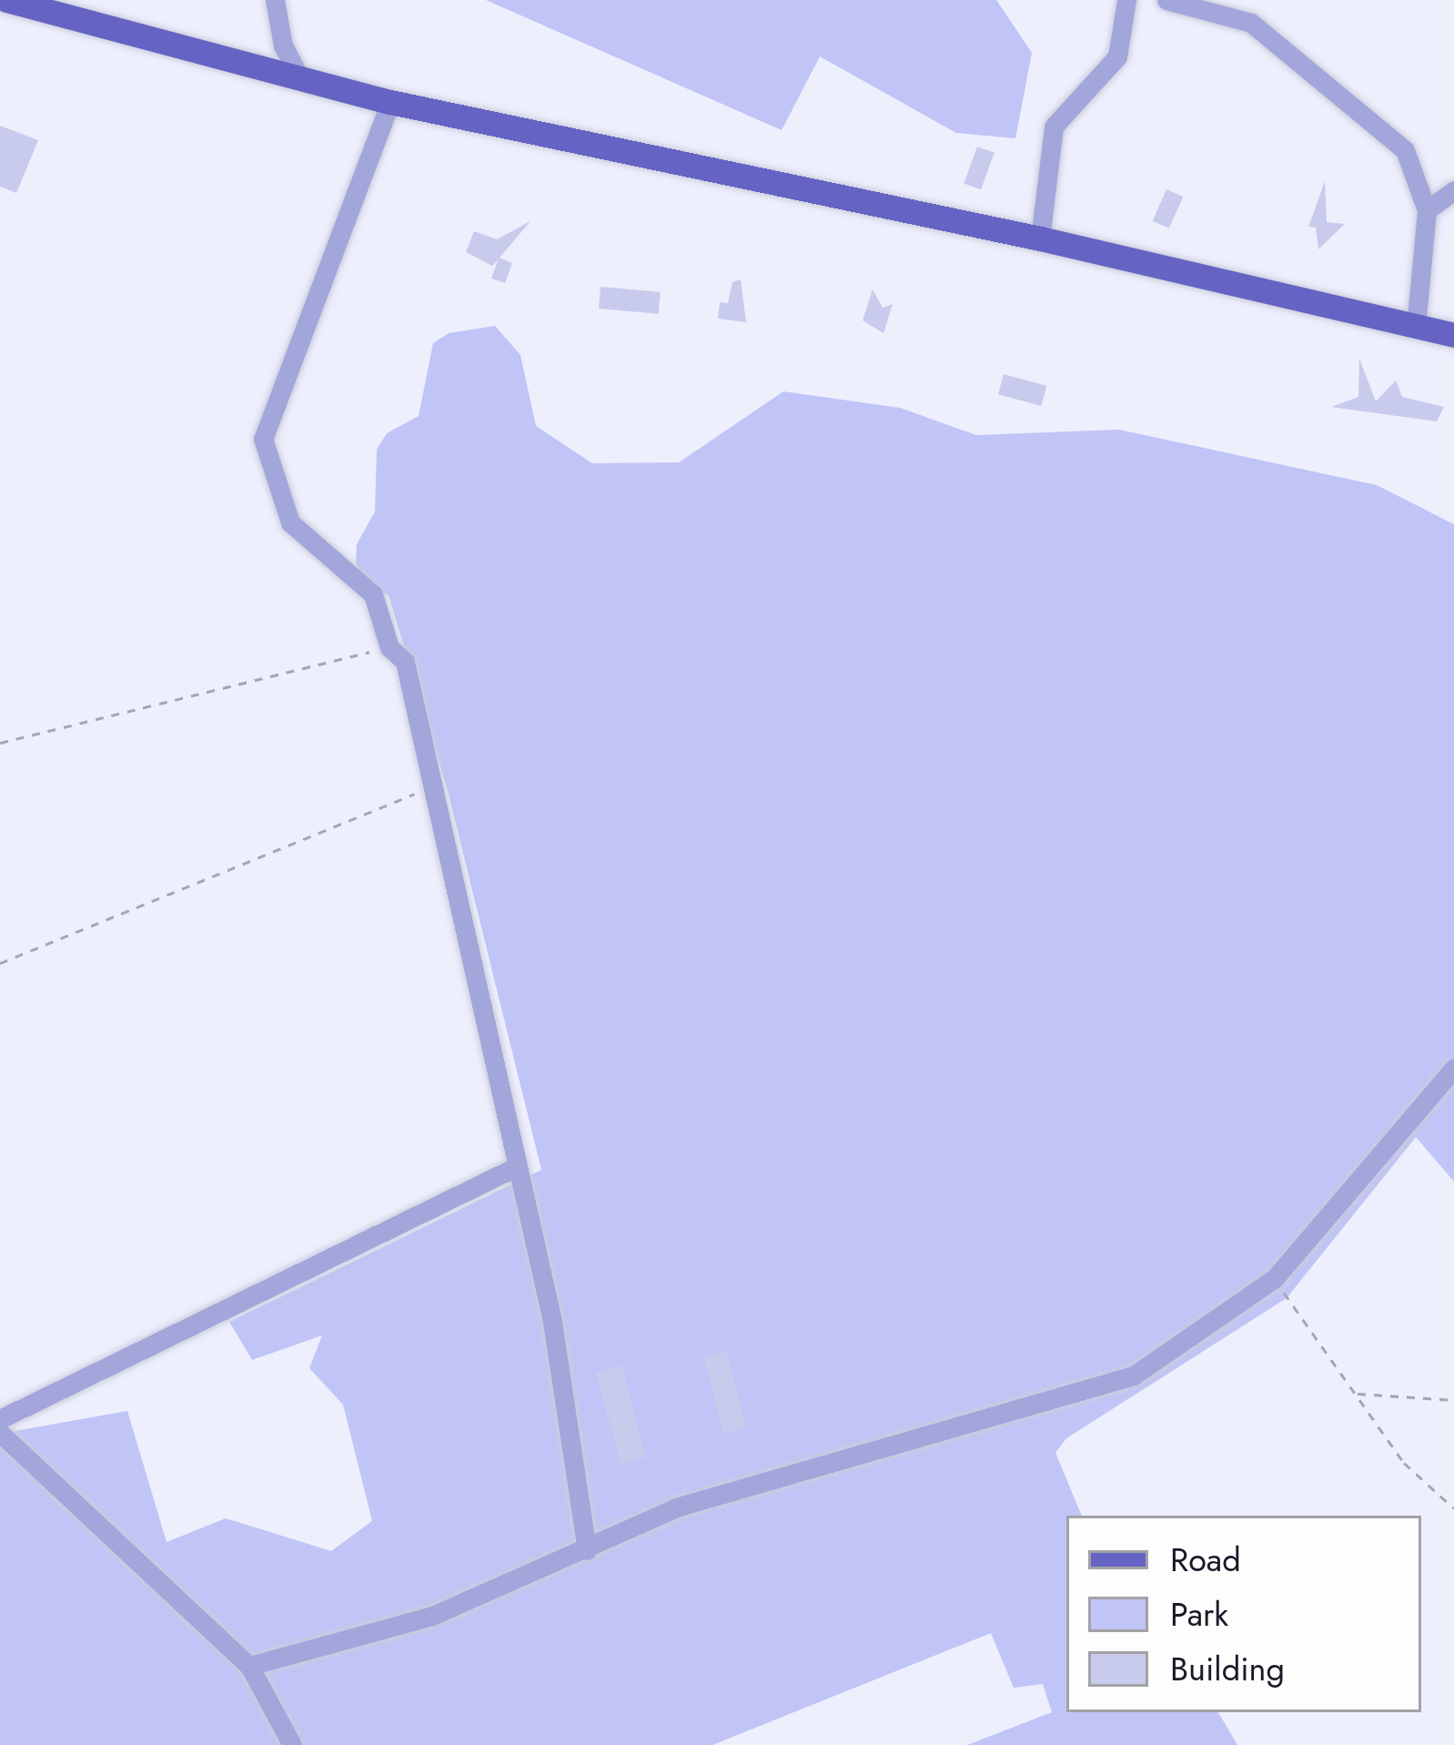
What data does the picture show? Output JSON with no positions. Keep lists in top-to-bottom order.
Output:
{
  "legend": ["Road", "Park", "Building"]
}
